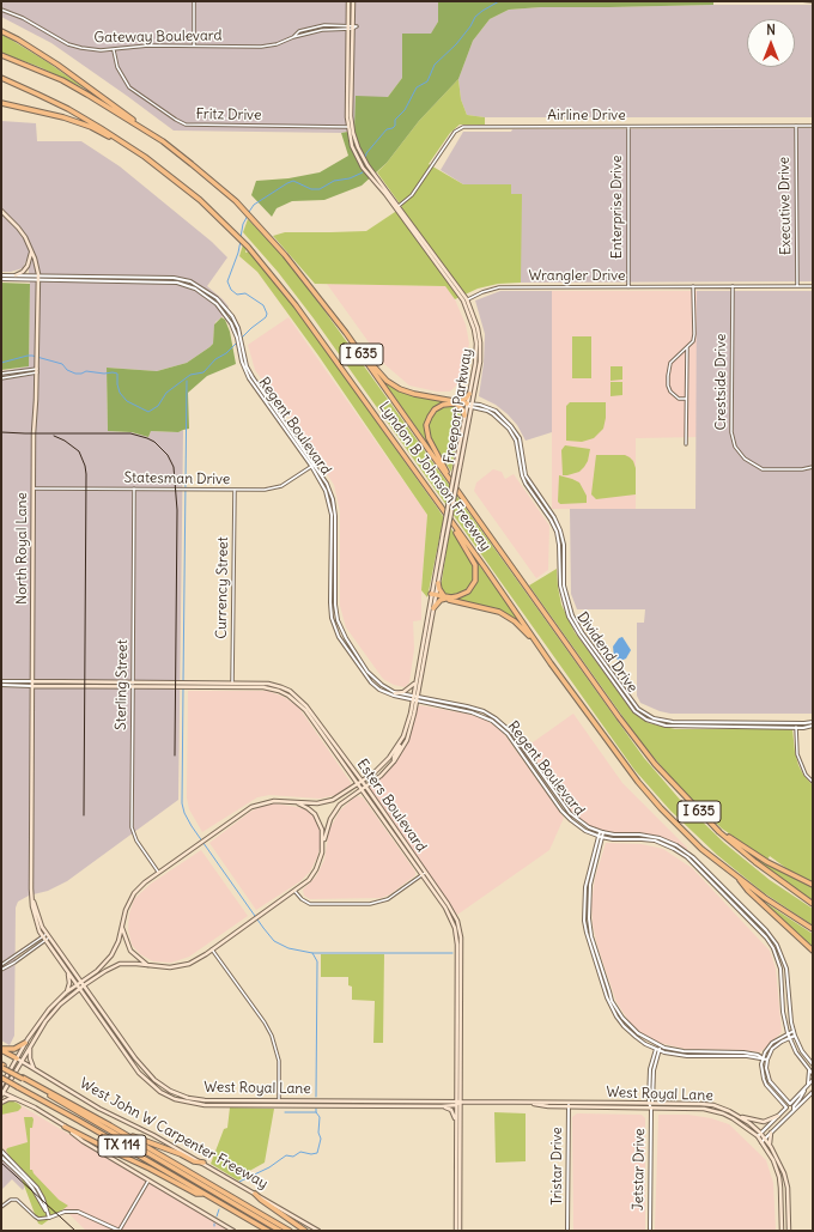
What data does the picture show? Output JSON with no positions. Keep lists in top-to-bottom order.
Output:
{
  "streets": {
    "highway": [
      "I 635",
      "Lyndon B Johnson Freeway",
      "West John W Carpenter Freeway",
      "TX 114"
    ],
    "main road": [
      "Freeport Parkway",
      "North Royal Lane",
      "Esters Boulevard",
      "West Royal Lane"
    ],
    "street": [
      "Gateway Boulevard",
      "Fritz Drive",
      "Airline Drive",
      "Executive Drive",
      "Enterprise Drive",
      "Wrangler Drive",
      "Crestside Drive",
      "Regent Boulevard",
      "Statesman Drive",
      "Currency Street",
      "Dividend Drive",
      "Sterling Street",
      "Tristar Drive",
      "Jetstar Drive"
    ]
  },
  "crossings": [
    ["Gateway Boulevard", "Fritz Drive"],
    ["Gateway Boulevard", "Freeport Parkway"],
    ["Fritz Drive", "Freeport Parkway"],
    ["Airline Drive", "Executive Drive"],
    ["Airline Drive", "Enterprise Drive"],
    ["Airline Drive", "Freeport Parkway"],
    ["Executive Drive", "Wrangler Drive"],
    ["Enterprise Drive", "Wrangler Drive"],
    ["Wrangler Drive", "Crestside Drive"],
    ["Wrangler Drive", "Freeport Parkway"],
    ["Freeport Parkway", "Regent Boulevard"],
    ["Freeport Parkway", "Dividend Drive"],
    ["Freeport Parkway", "Sterling Street"],
    ["Freeport Parkway", "Esters Boulevard"],
    ["Regent Boulevard", "Statesman Drive"],
    ["Regent Boulevard", "North Royal Lane"],
    ["Statesman Drive", "North Royal Lane"],
    ["Statesman Drive", "Currency Street"],
    ["Statesman Drive", "Sterling Street"],
    ["North Royal Lane", "Esters Boulevard"],
    ["North Royal Lane", "West Royal Lane"],
    ["Currency Street", "Esters Boulevard"],
    ["Sterling Street", "Esters Boulevard"],
    ["Esters Boulevard", "West Royal Lane"],
    ["West Royal Lane", "Tristar Drive"],
    ["West Royal Lane", "Jetstar Drive"]
  ],
  "north": "top"
}
